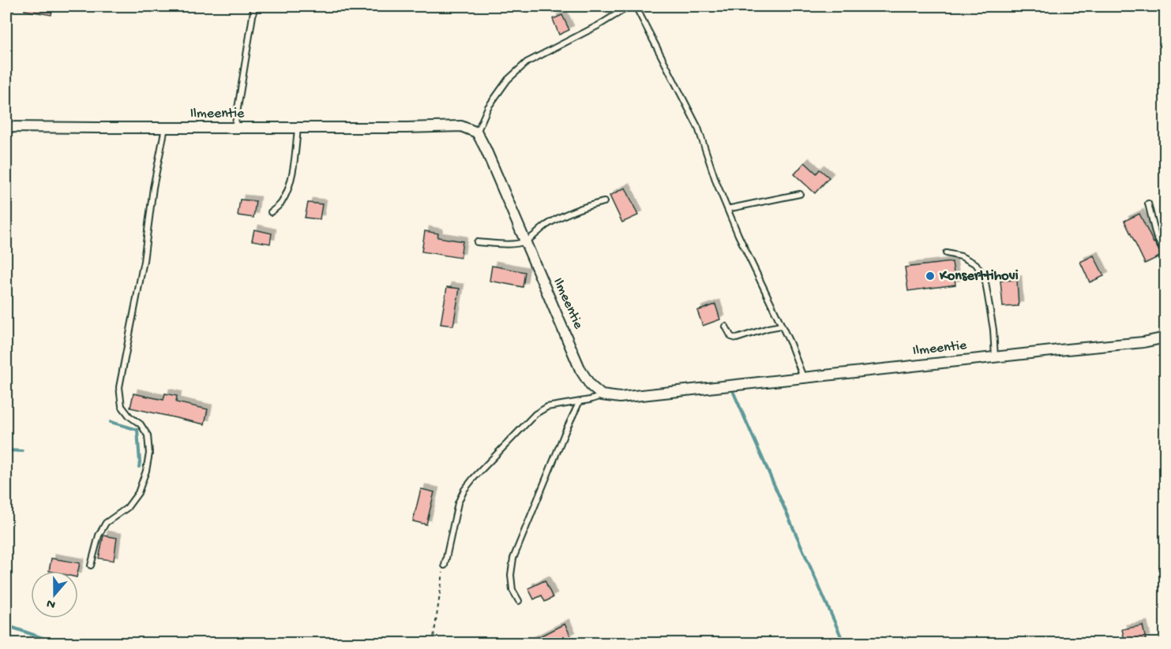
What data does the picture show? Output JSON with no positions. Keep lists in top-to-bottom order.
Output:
{
  "streets": {
    "street": ["Ilmeentie"]
  },
  "places": ["Konserttihovi"],
  "north": "bottom"
}
